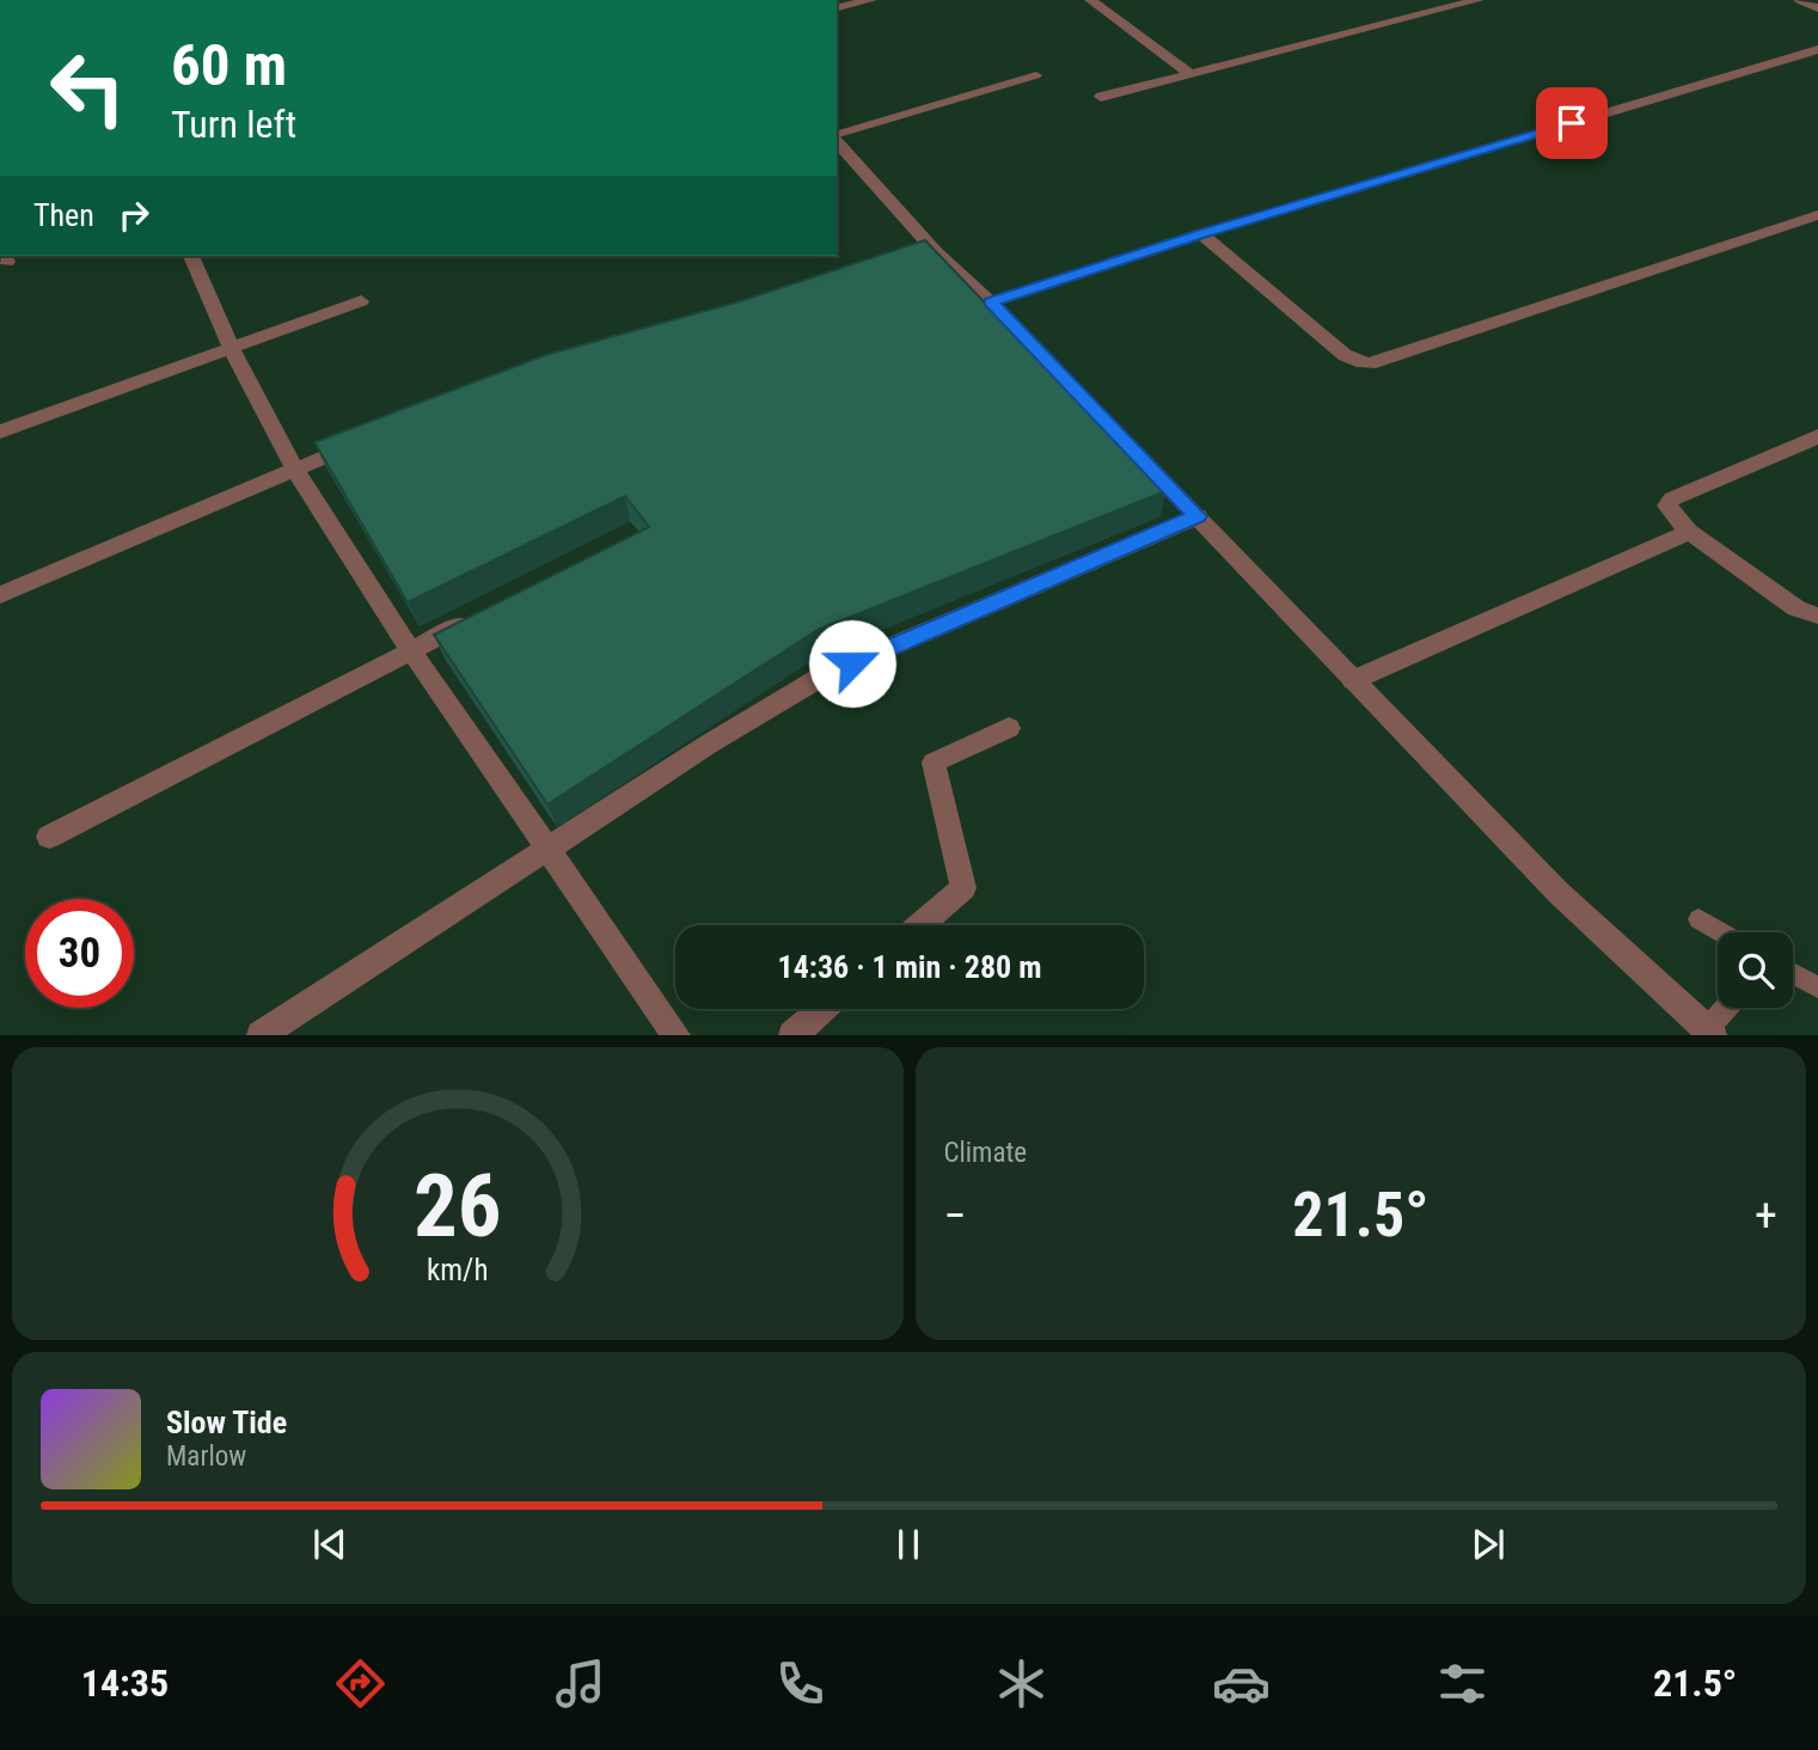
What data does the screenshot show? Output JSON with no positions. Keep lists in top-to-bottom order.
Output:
{
  "page": {
    "turn": ["60 m", "Turn left"],
    "then": "Then",
    "limit": "30",
    "trip": "14:36 · 1 min · 280 m",
    "tile": "Climate",
    "heat": ["−", "21.5°", "+"],
    "song": ["Slow Tide", "Marlow"],
    "tabs": ["14:35", "21.5°"],
    "gauge": ["26", "km/h"]
  }
}
